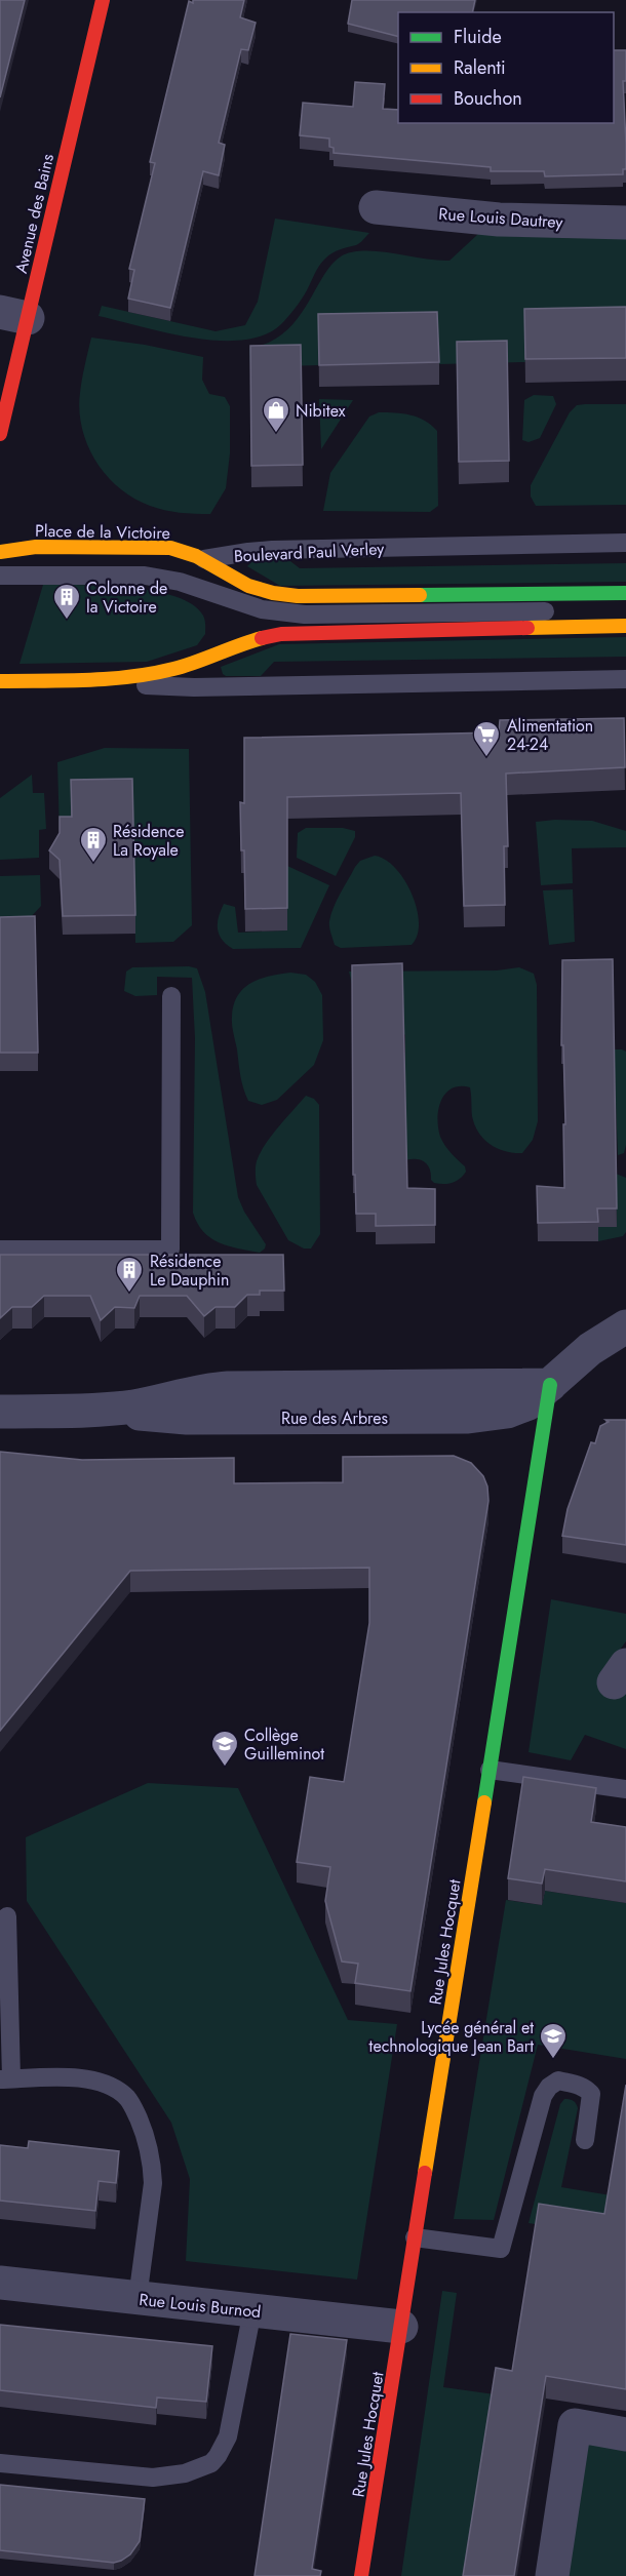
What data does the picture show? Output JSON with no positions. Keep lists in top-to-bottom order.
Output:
{
  "streets": {
    "street": [
      "Avenue des Bains",
      "Rue Louis Dautrey",
      "Place de la Victoire",
      "Boulevard Paul Verley",
      "Rue des Arbres",
      "Rue Jules Hocquet",
      "Rue Louis Burnod"
    ]
  },
  "crossings": [
    ["Place de la Victoire", "Boulevard Paul Verley"],
    ["Rue des Arbres", "Rue Jules Hocquet"],
    ["Rue Jules Hocquet", "Rue Louis Burnod"]
  ],
  "places": {
    "shop": ["Nibitex"],
    "building": ["Colonne de la Victoire", "Résidence La Royale", "Résidence Le Dauphin"],
    "supermarket": ["Alimentation 24-24"],
    "school or university": ["Collège Guilleminot", "Lycée général et technologique Jean Bart"]
  },
  "legend": ["Fluide", "Ralenti", "Bouchon"]
}
